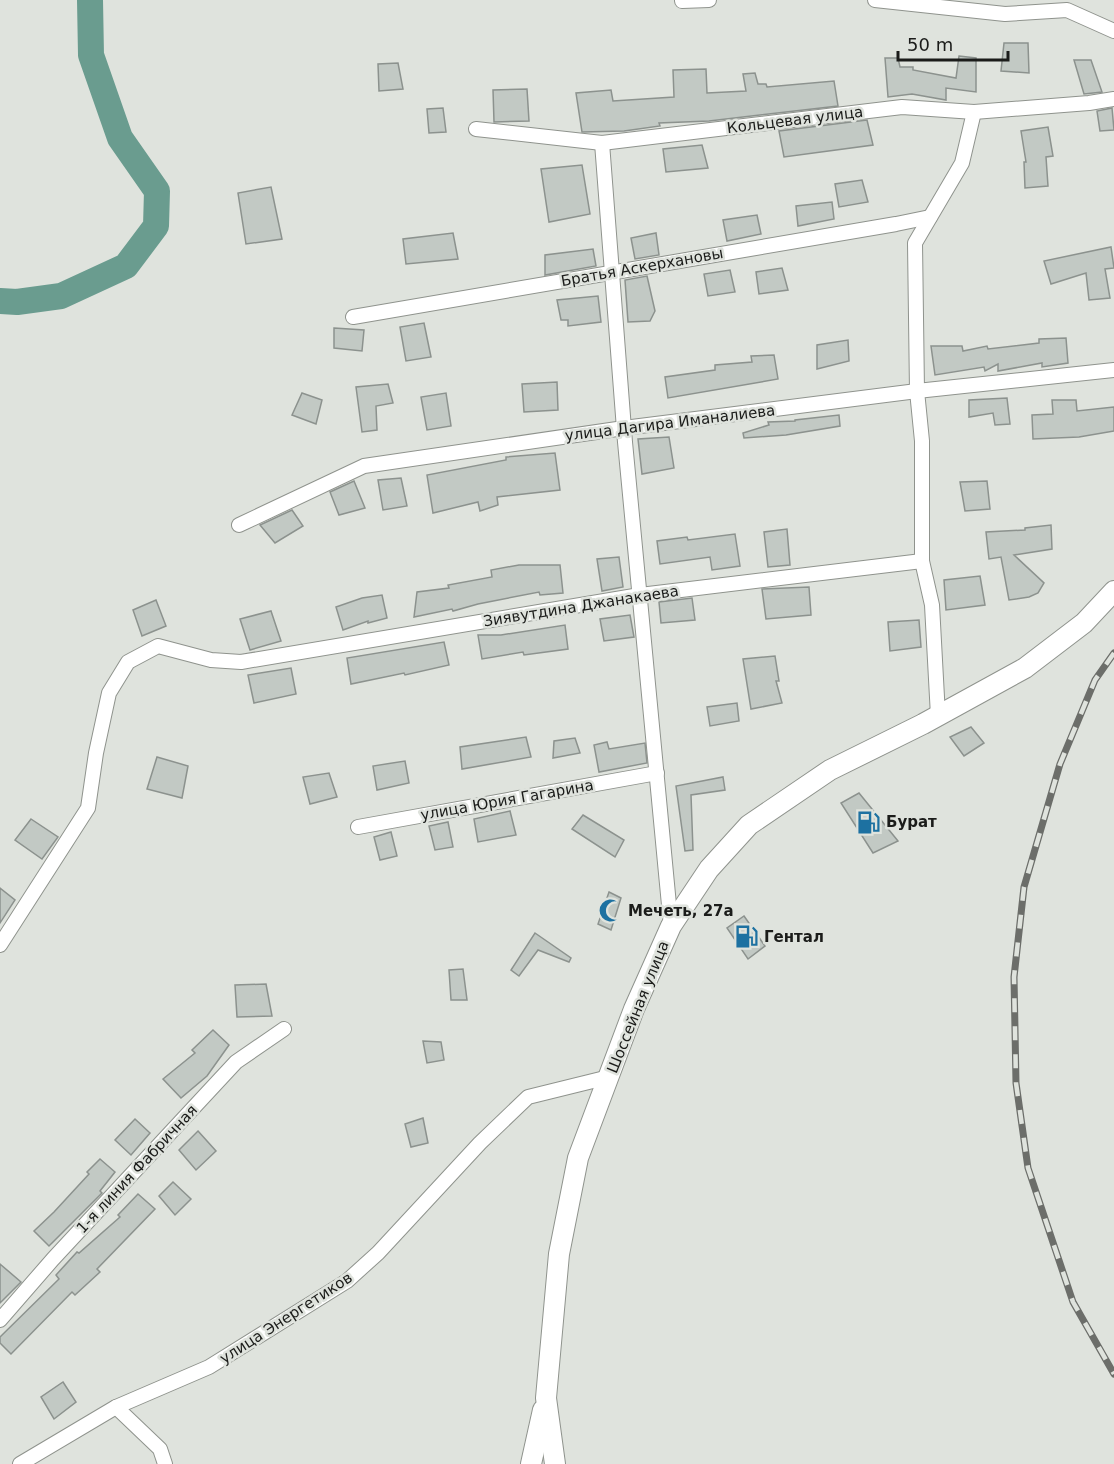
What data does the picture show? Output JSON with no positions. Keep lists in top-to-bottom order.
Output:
{
  "streets": {
    "main road": ["Шоссейная улица"],
    "street": [
      "Кольцевая улица",
      "Братья Аскерхановы",
      "улица Дагира Иманалиева",
      "Зиявутдина Джанакаева",
      "улица Юрия Гагарина",
      "1-я линия Фабричная",
      "улица Энергетиков"
    ]
  },
  "crossings": [
    ["Шоссейная улица", "улица Энергетиков"]
  ],
  "places": {
    "fuel station": ["Бурат", "Гентал"],
    "mosque": ["Мечеть, 27а"]
  },
  "scale_bar": "50 m"
}
